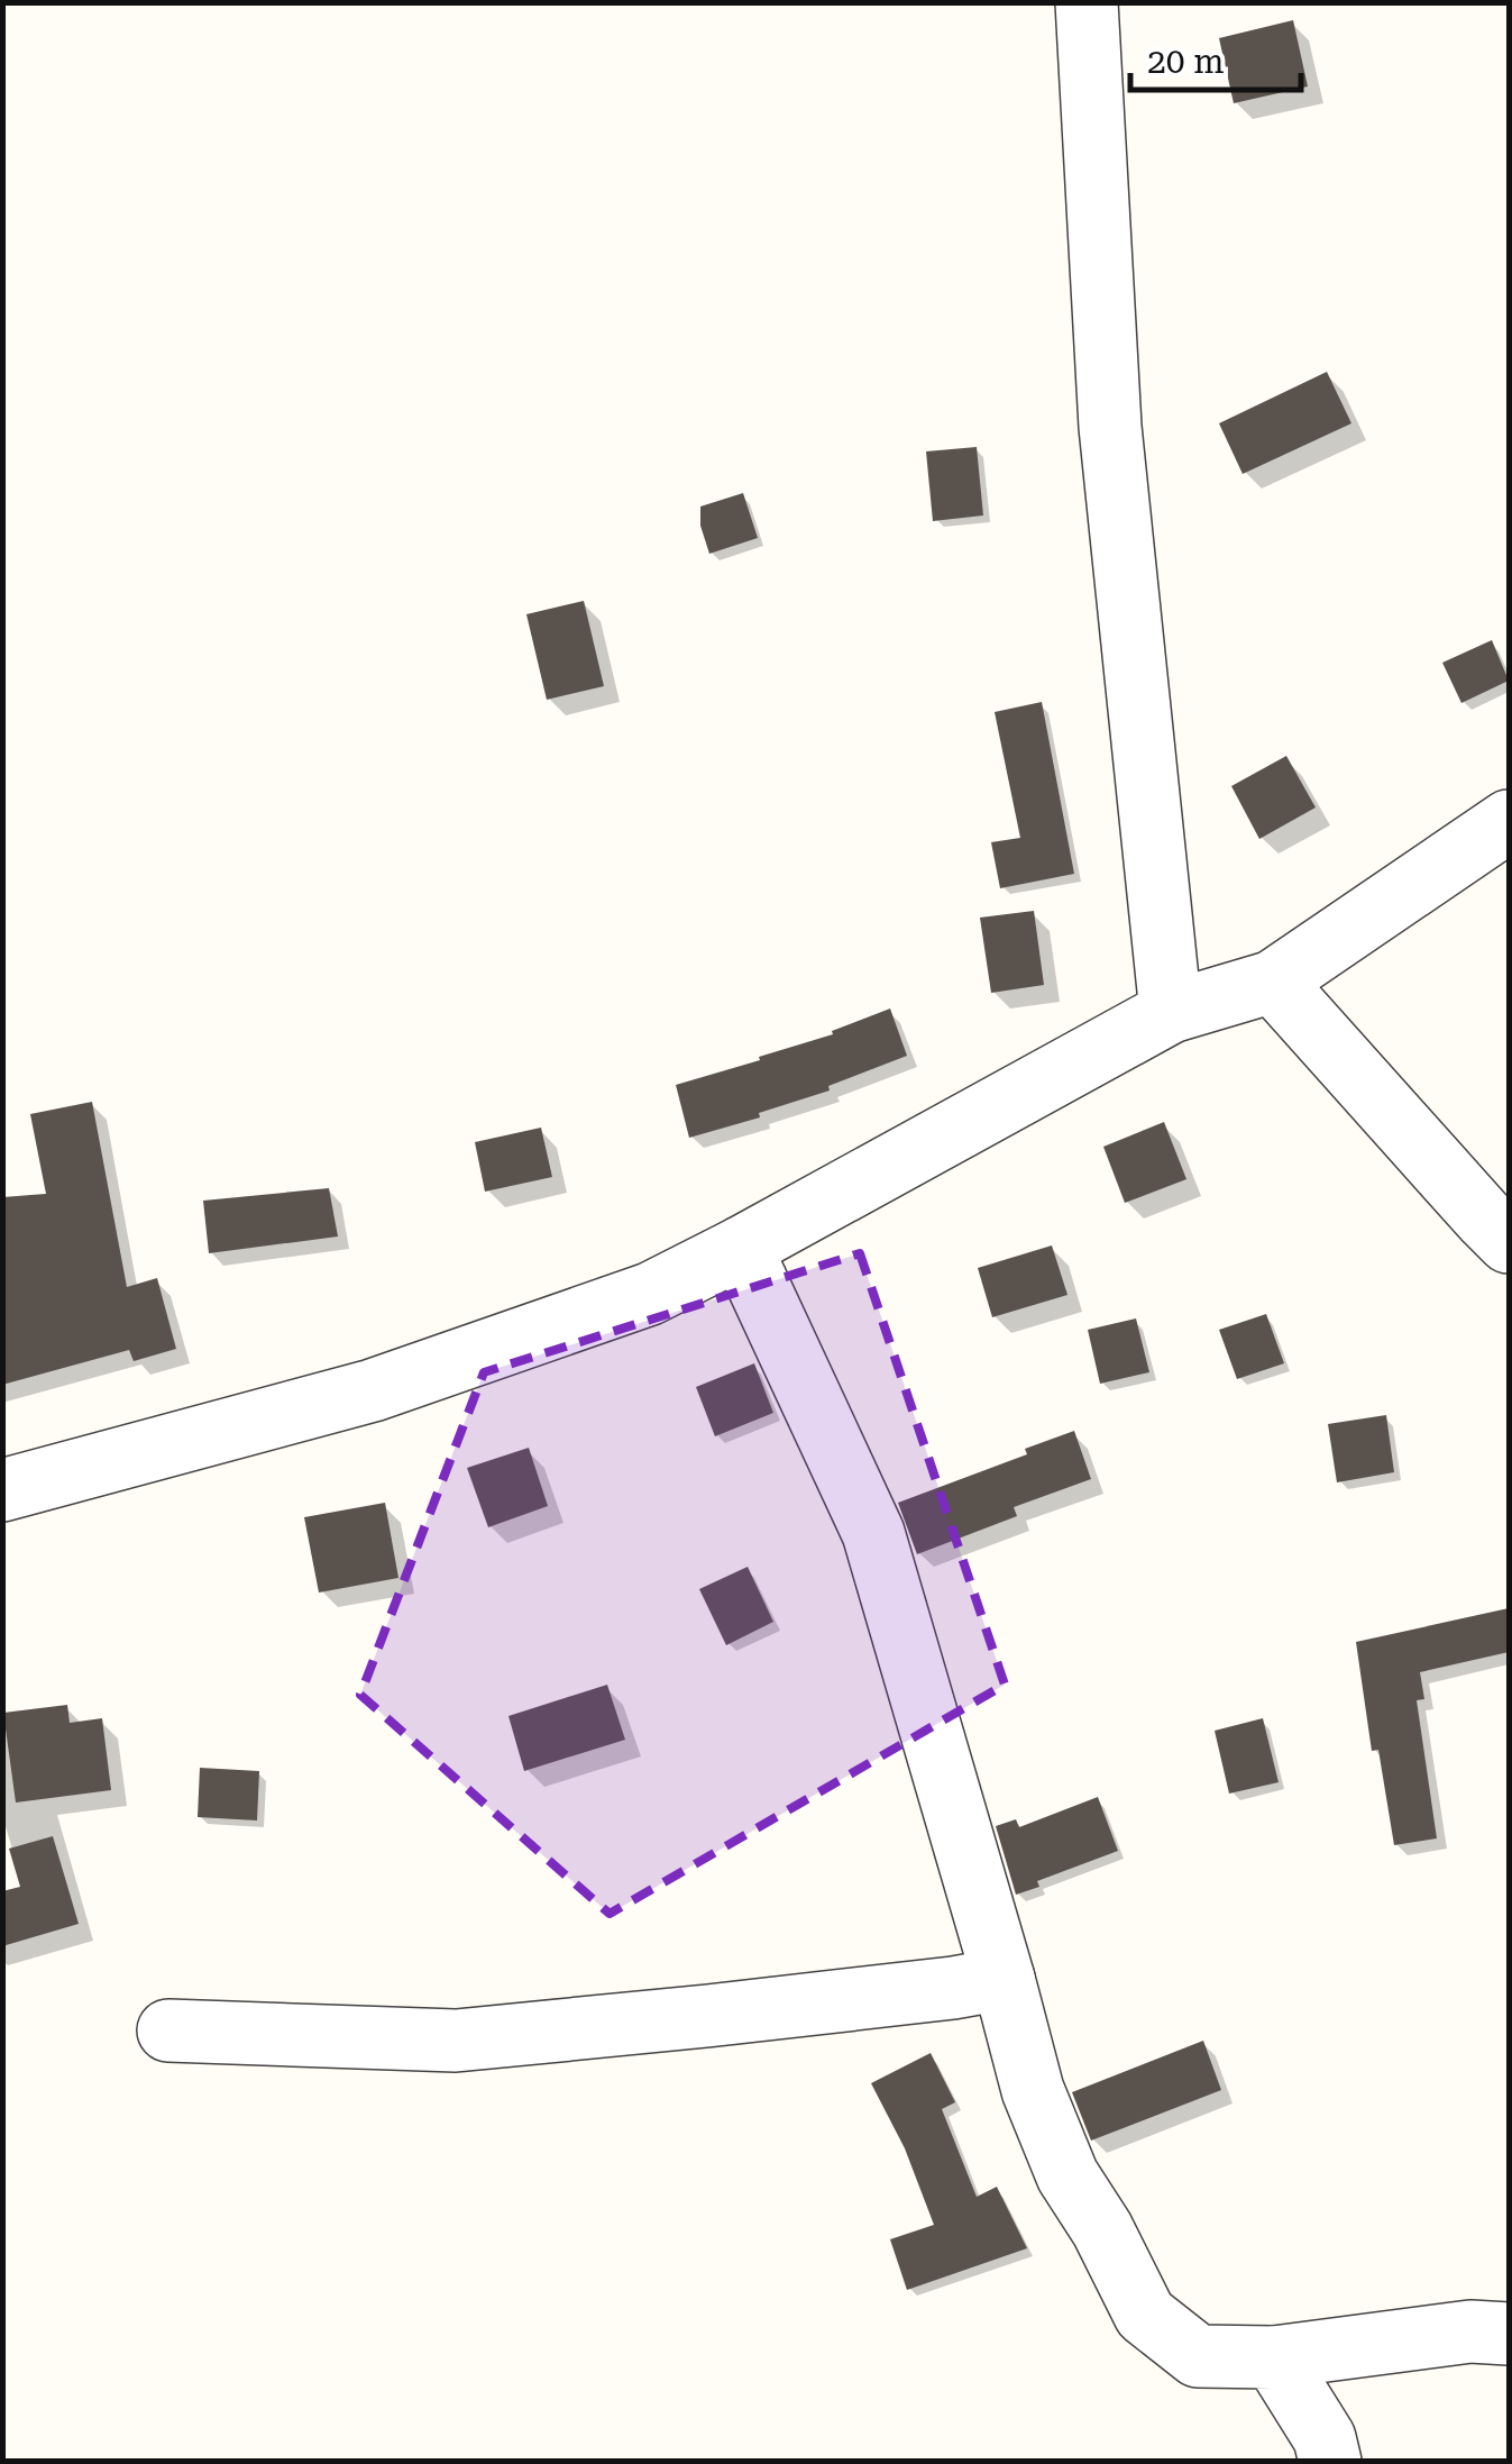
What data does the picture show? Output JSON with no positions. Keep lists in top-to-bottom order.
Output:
{
  "scale_bar": "20 m"
}
